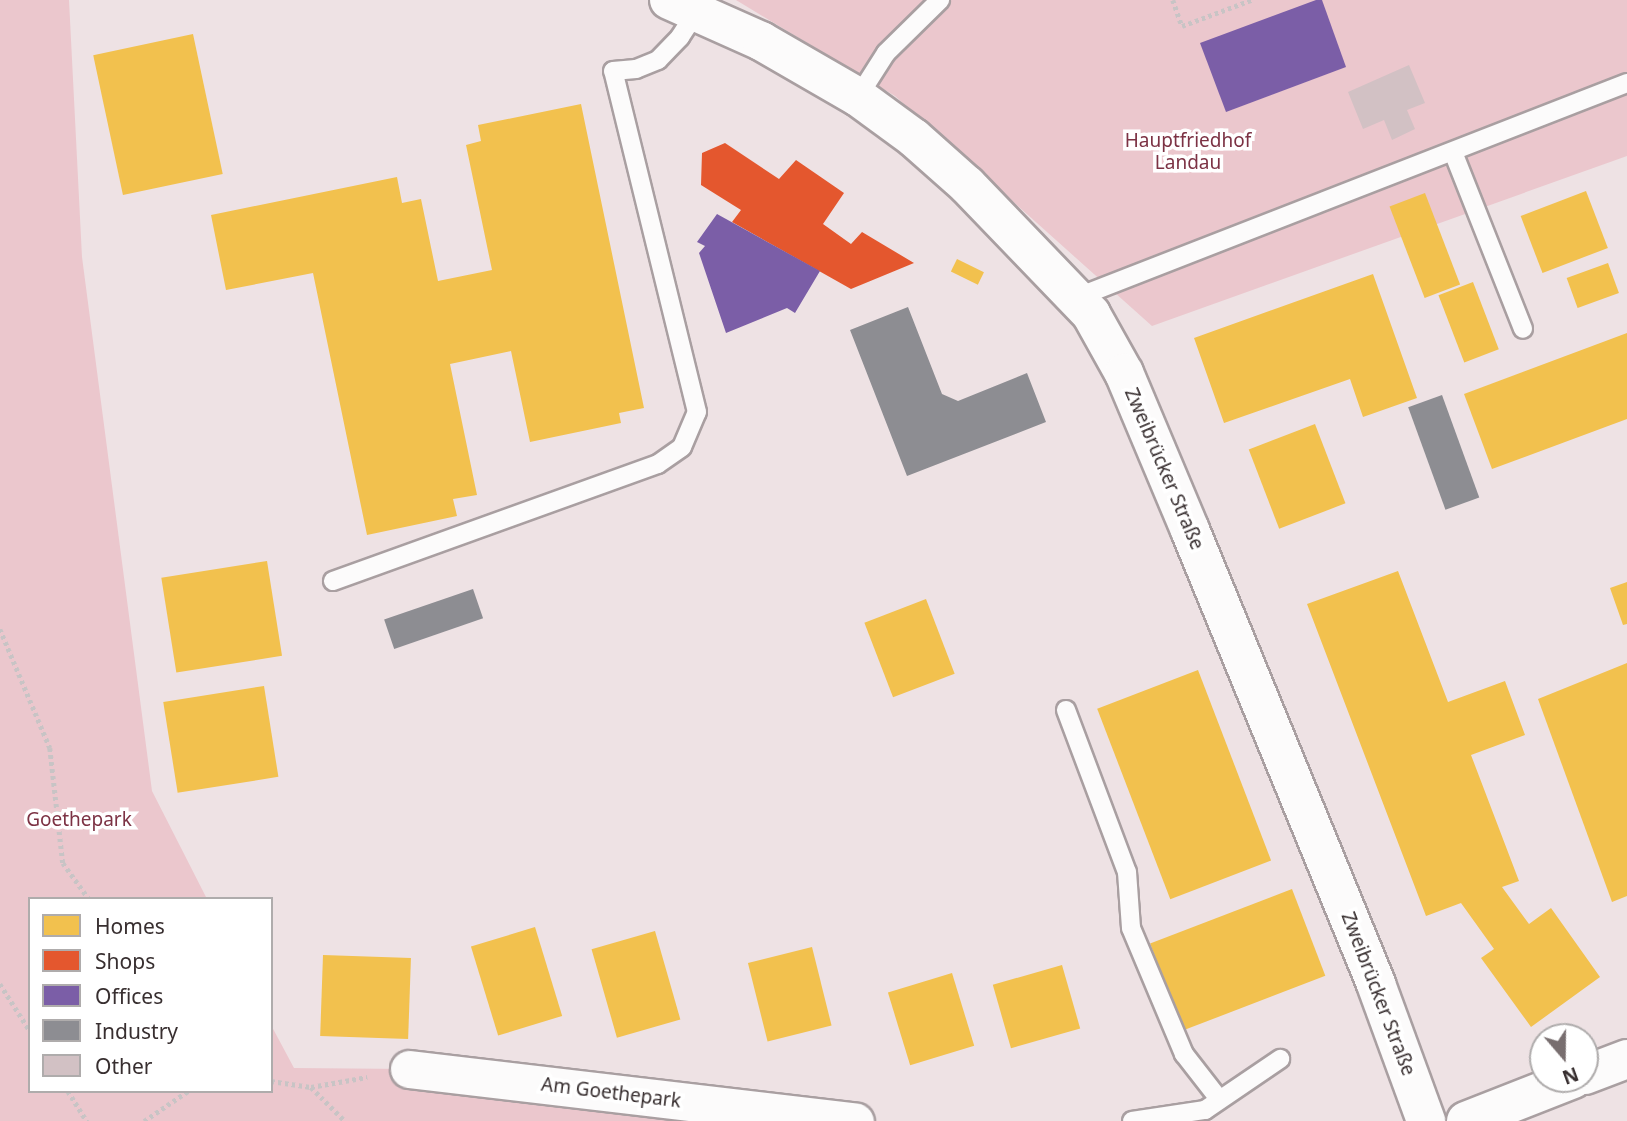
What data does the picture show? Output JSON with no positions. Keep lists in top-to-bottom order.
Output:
{
  "streets": {
    "street": ["Zweibrücker Straße", "Am Goethepark"]
  },
  "parks": ["Hauptfriedhof Landau", "Goethepark"],
  "legend": [
    "Homes",
    "Shops",
    "Offices",
    "Industry",
    "Other"
  ],
  "north": "bottom"
}
